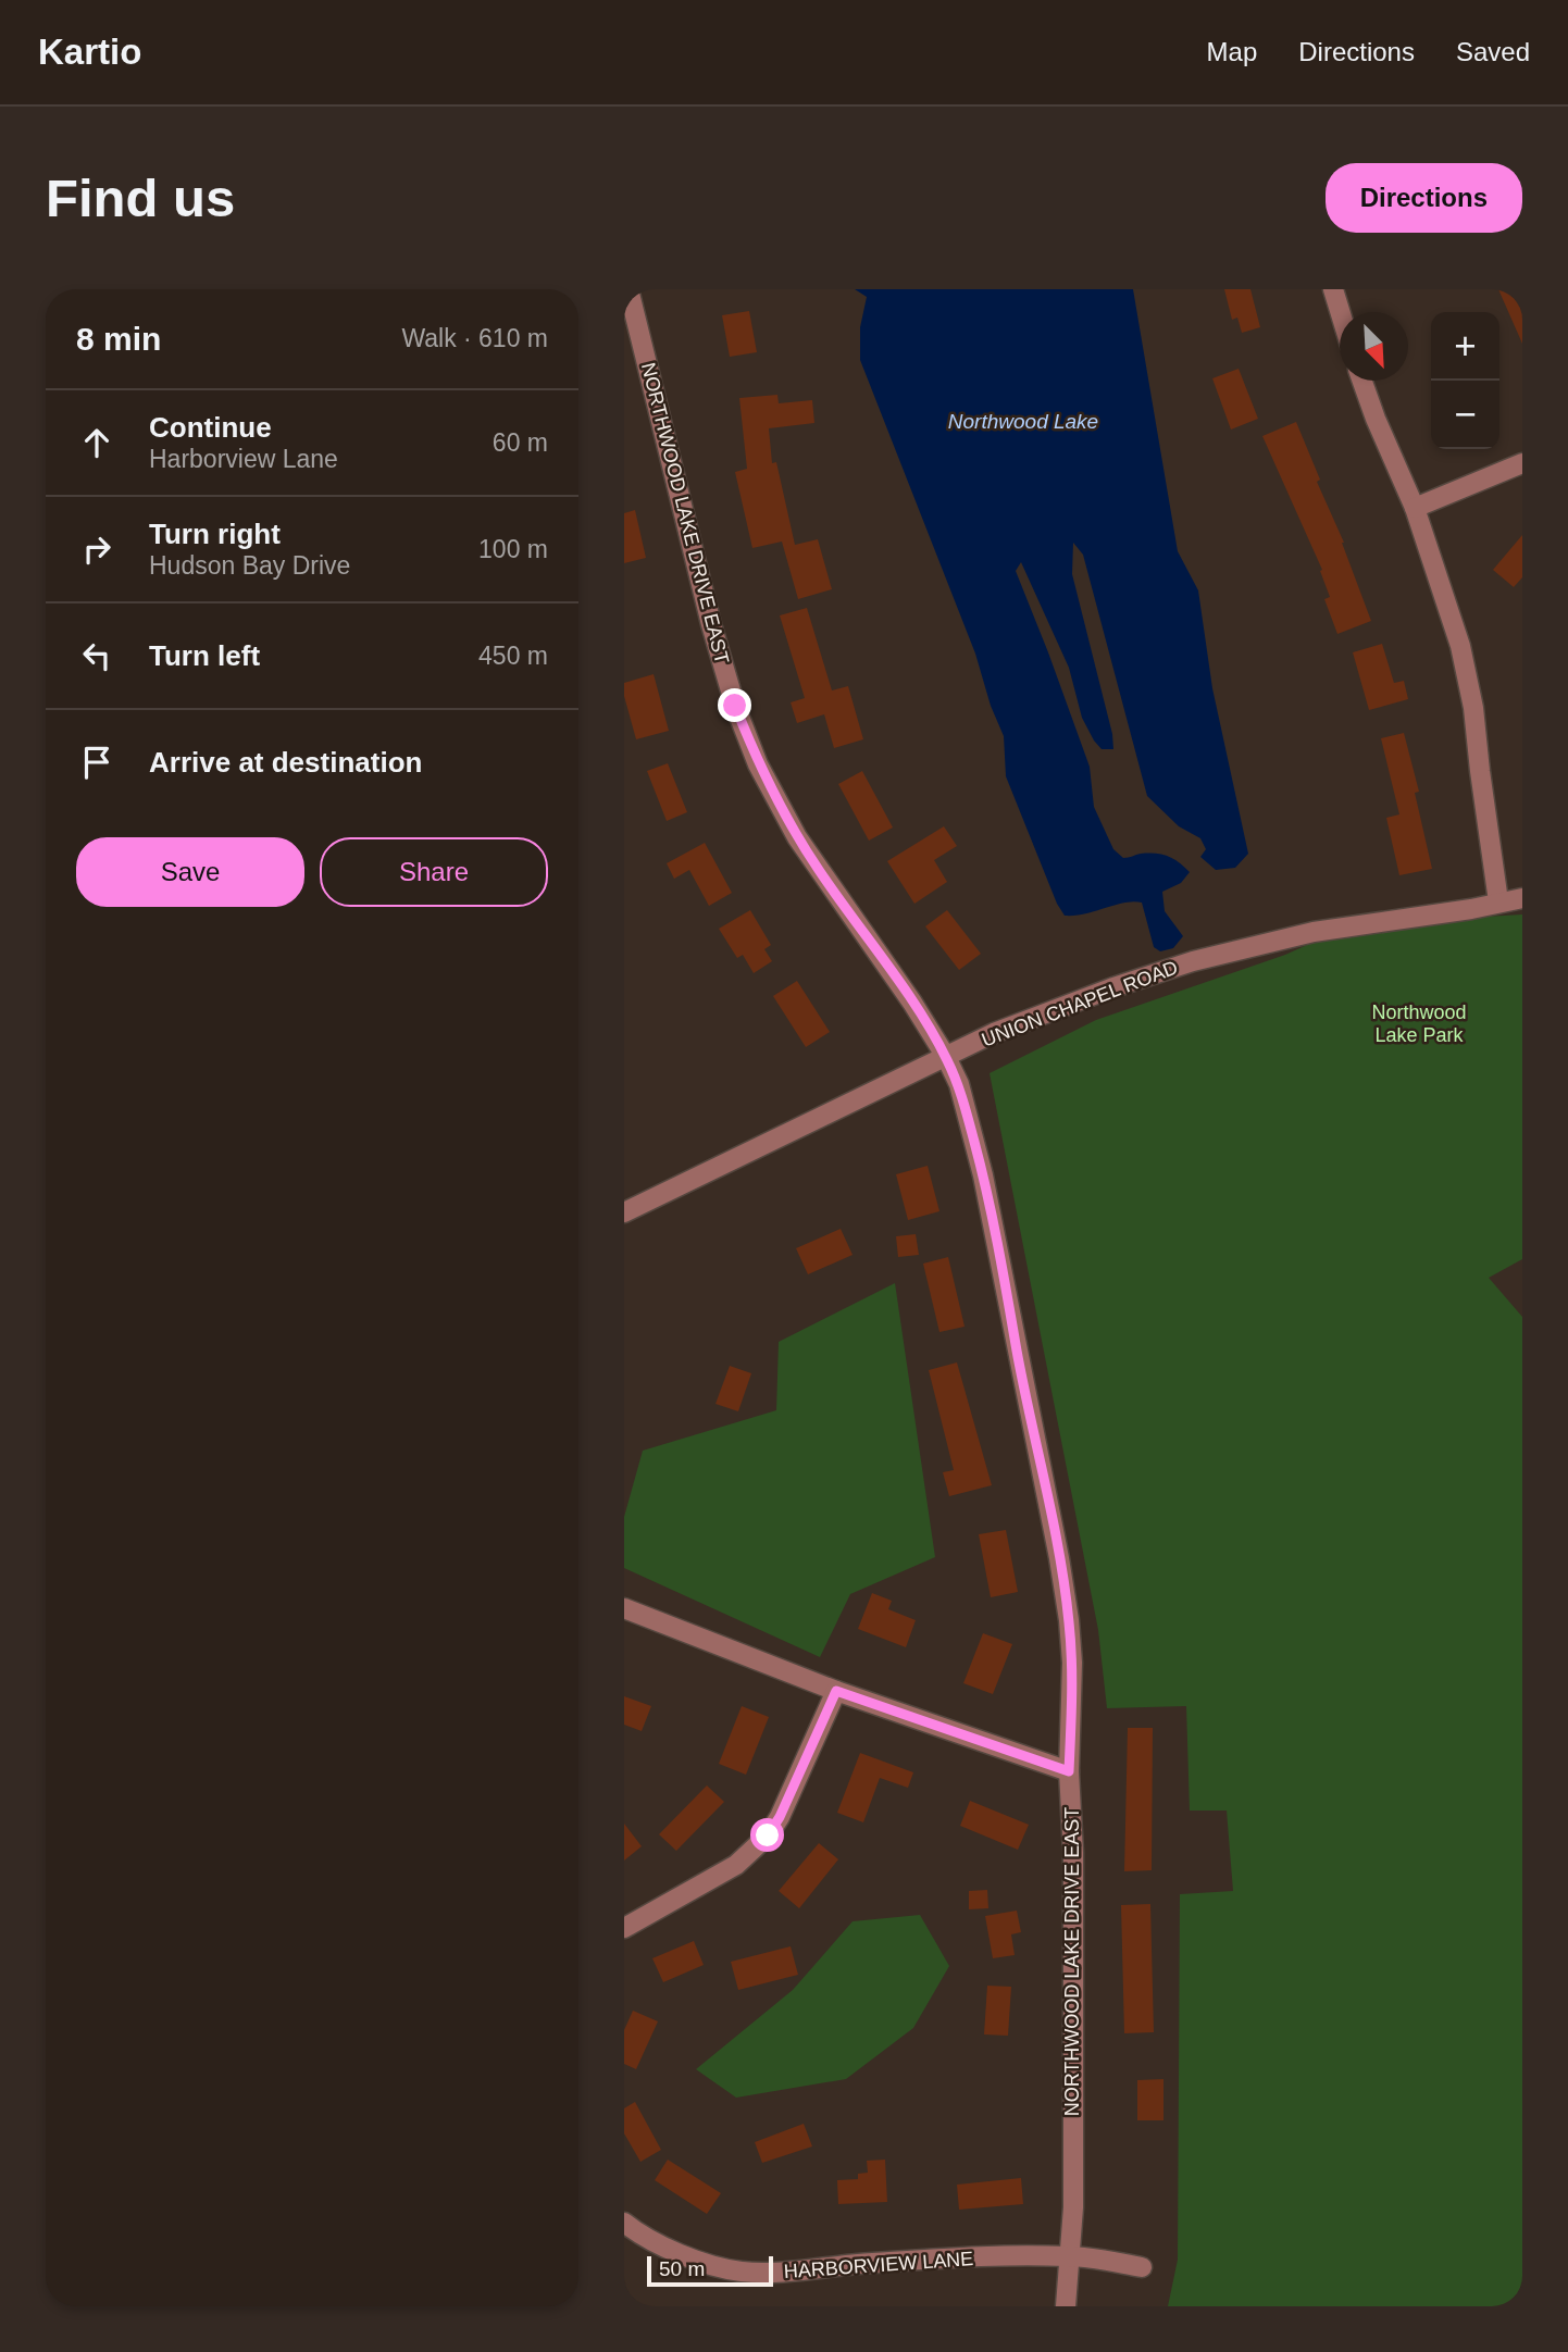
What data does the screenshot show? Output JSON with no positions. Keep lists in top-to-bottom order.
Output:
{
  "streets": {
    "street": ["NORTHWOOD LAKE DRIVE EAST", "UNION CHAPEL ROAD", "HARBORVIEW LANE"]
  },
  "crossings": [
    ["NORTHWOOD LAKE DRIVE EAST", "UNION CHAPEL ROAD"],
    ["NORTHWOOD LAKE DRIVE EAST", "HARBORVIEW LANE"]
  ],
  "water": ["Northwood Lake"],
  "parks": ["Northwood Lake Park"],
  "scale_bar": "50 m",
  "north": "bottom right",
  "page": {
    "header": "Kartio",
    "nav": ["Map", "Directions", "Saved"],
    "buttons": [
      "Directions",
      ["Save", "Share"]
    ],
    "title": "Find us",
    "heading": ["8 min", "Walk · 610 m"],
    "map_buttons": ["+", "−"],
    "list": [
      ["Continue", "Harborview Lane", "60 m"],
      ["Turn right", "Hudson Bay Drive", "100 m"],
      ["Turn left", "450 m"],
      "Arrive at destination"
    ],
    "scale": "50 m"
  }
}
